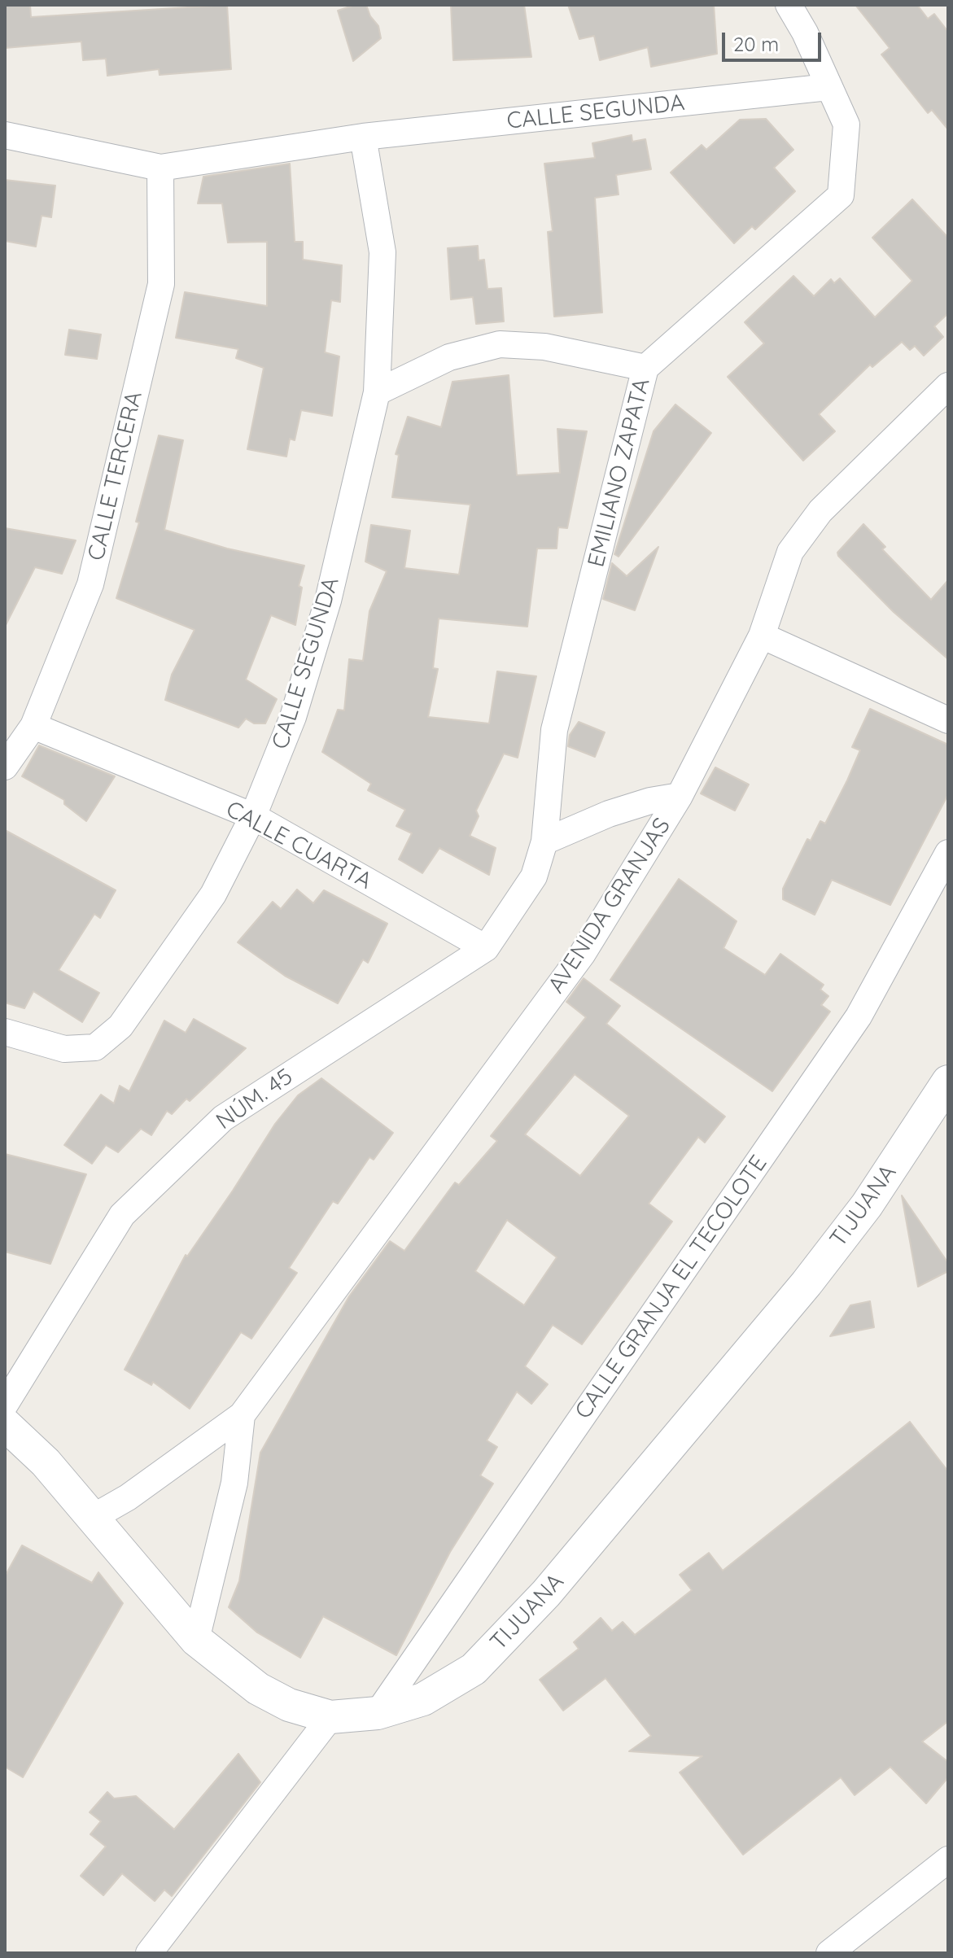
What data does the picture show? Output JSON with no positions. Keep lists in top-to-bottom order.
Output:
{
  "streets": {
    "street": [
      "CALLE SEGUNDA",
      "EMILIANO ZAPATA",
      "CALLE TERCERA",
      "CALLE CUARTA",
      "AVENIDA GRANJAS",
      "NÚM. 45",
      "TIJUANA",
      "CALLE GRANJA EL TECOLOTE"
    ]
  },
  "crossings": [
    ["CALLE SEGUNDA", "EMILIANO ZAPATA"],
    ["CALLE SEGUNDA", "CALLE TERCERA"],
    ["CALLE SEGUNDA", "CALLE CUARTA"],
    ["EMILIANO ZAPATA", "NÚM. 45"],
    ["CALLE TERCERA", "CALLE CUARTA"],
    ["CALLE CUARTA", "NÚM. 45"],
    ["AVENIDA GRANJAS", "TIJUANA"],
    ["TIJUANA", "CALLE GRANJA EL TECOLOTE"]
  ],
  "scale_bar": "20 m"
}
